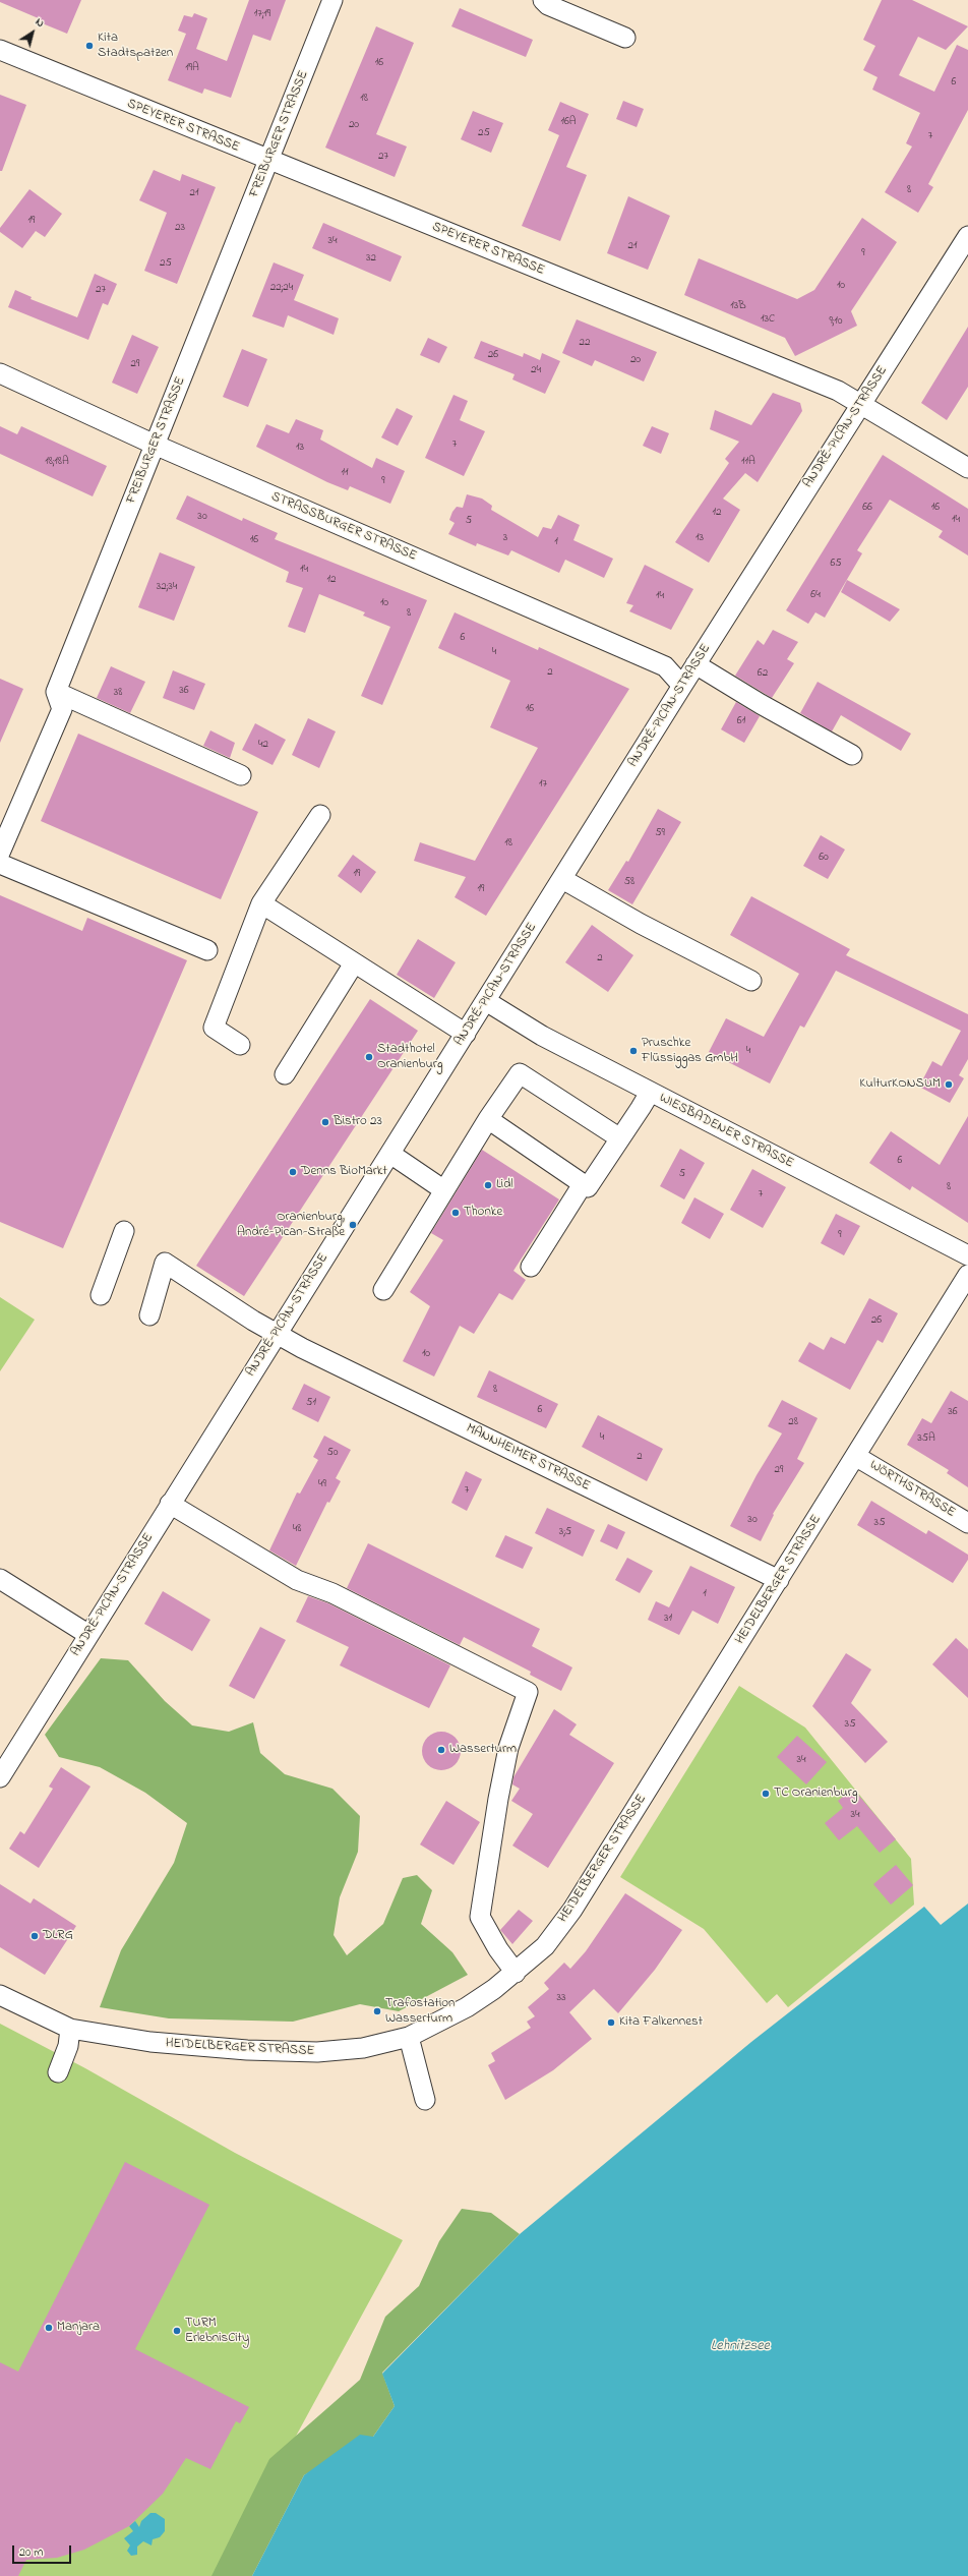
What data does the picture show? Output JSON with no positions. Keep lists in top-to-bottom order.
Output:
{
  "streets": {
    "street": [
      "SPEYERER STRASSE",
      "FREIBURGER STRASSE",
      "ANDRÉ-PICAN-STRASSE",
      "STRASSBURGER STRASSE",
      "WIESBADENER STRASSE",
      "MANNHEIMER STRASSE",
      "WÖRTHSTRASSE",
      "HEIDELBERGER STRASSE"
    ]
  },
  "crossings": [
    ["SPEYERER STRASSE", "FREIBURGER STRASSE"],
    ["SPEYERER STRASSE", "ANDRÉ-PICAN-STRASSE"],
    ["FREIBURGER STRASSE", "STRASSBURGER STRASSE"],
    ["ANDRÉ-PICAN-STRASSE", "STRASSBURGER STRASSE"],
    ["ANDRÉ-PICAN-STRASSE", "WIESBADENER STRASSE"],
    ["ANDRÉ-PICAN-STRASSE", "MANNHEIMER STRASSE"],
    ["MANNHEIMER STRASSE", "HEIDELBERGER STRASSE"],
    ["WÖRTHSTRASSE", "HEIDELBERGER STRASSE"]
  ],
  "water": ["Lehnitzsee"],
  "places": [
    "Kita Stadtspatzen",
    "Pruschke Flüssiggas GmbH",
    "Stadthotel Oranienburg",
    "KulturKONSUM",
    "Bistro 23",
    "Denns BioMarkt",
    "Lidl",
    "Thonke",
    "Oranienburg, André-Pican-Straße",
    "Wasserturm",
    "TC Oranienburg",
    "DLRG",
    "Trafostation Wasserturm",
    "Kita Falkennest",
    "Manjara",
    "TURM ErlebnisCity"
  ],
  "house_numbers": [
    "17;19",
    "16",
    "19A",
    "6",
    "18",
    "16A",
    "20",
    "25",
    "7",
    "27",
    "8",
    "21",
    "19",
    "23",
    "34",
    "21",
    "9",
    "32",
    "25",
    "10",
    "22;24",
    "27",
    "13B",
    "13C",
    "9;10",
    "22",
    "26",
    "20",
    "29",
    "24",
    "7",
    "13",
    "18;18A",
    "11A",
    "11",
    "9",
    "66",
    "16",
    "12",
    "30",
    "14",
    "5",
    "3",
    "13",
    "16",
    "1",
    "65",
    "14",
    "12",
    "32;34",
    "64",
    "14",
    "10",
    "8",
    "6",
    "4",
    "2",
    "62",
    "36",
    "38",
    "16",
    "61",
    "42",
    "17",
    "59",
    "18",
    "60",
    "19",
    "58",
    "19",
    "2",
    "4",
    "6",
    "5",
    "8",
    "7",
    "9",
    "26",
    "10",
    "8",
    "51",
    "6",
    "36",
    "28",
    "4",
    "35A",
    "50",
    "2",
    "29",
    "49",
    "7",
    "30",
    "35",
    "48",
    "3;5",
    "1",
    "31",
    "35",
    "34",
    "34",
    "33"
  ],
  "scale_bar": "20 m",
  "north": "top right"
}
